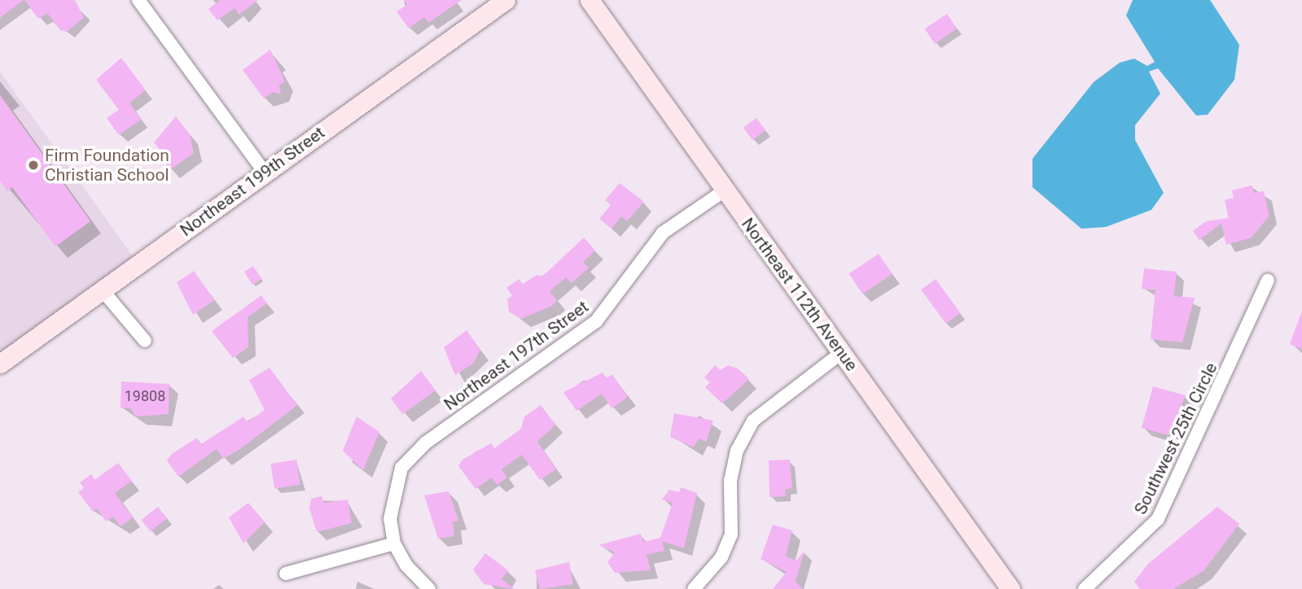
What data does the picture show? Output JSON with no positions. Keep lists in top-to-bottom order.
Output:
{
  "streets": {
    "street": [
      "Northeast 199th Street",
      "Northeast 112th Avenue",
      "Northeast 197th Street",
      "Southwest 25th Circle"
    ]
  },
  "crossings": [
    ["Northeast 112th Avenue", "Northeast 197th Street"]
  ],
  "places": ["Firm Foundation Christian School"],
  "house_numbers": ["19808"]
}
